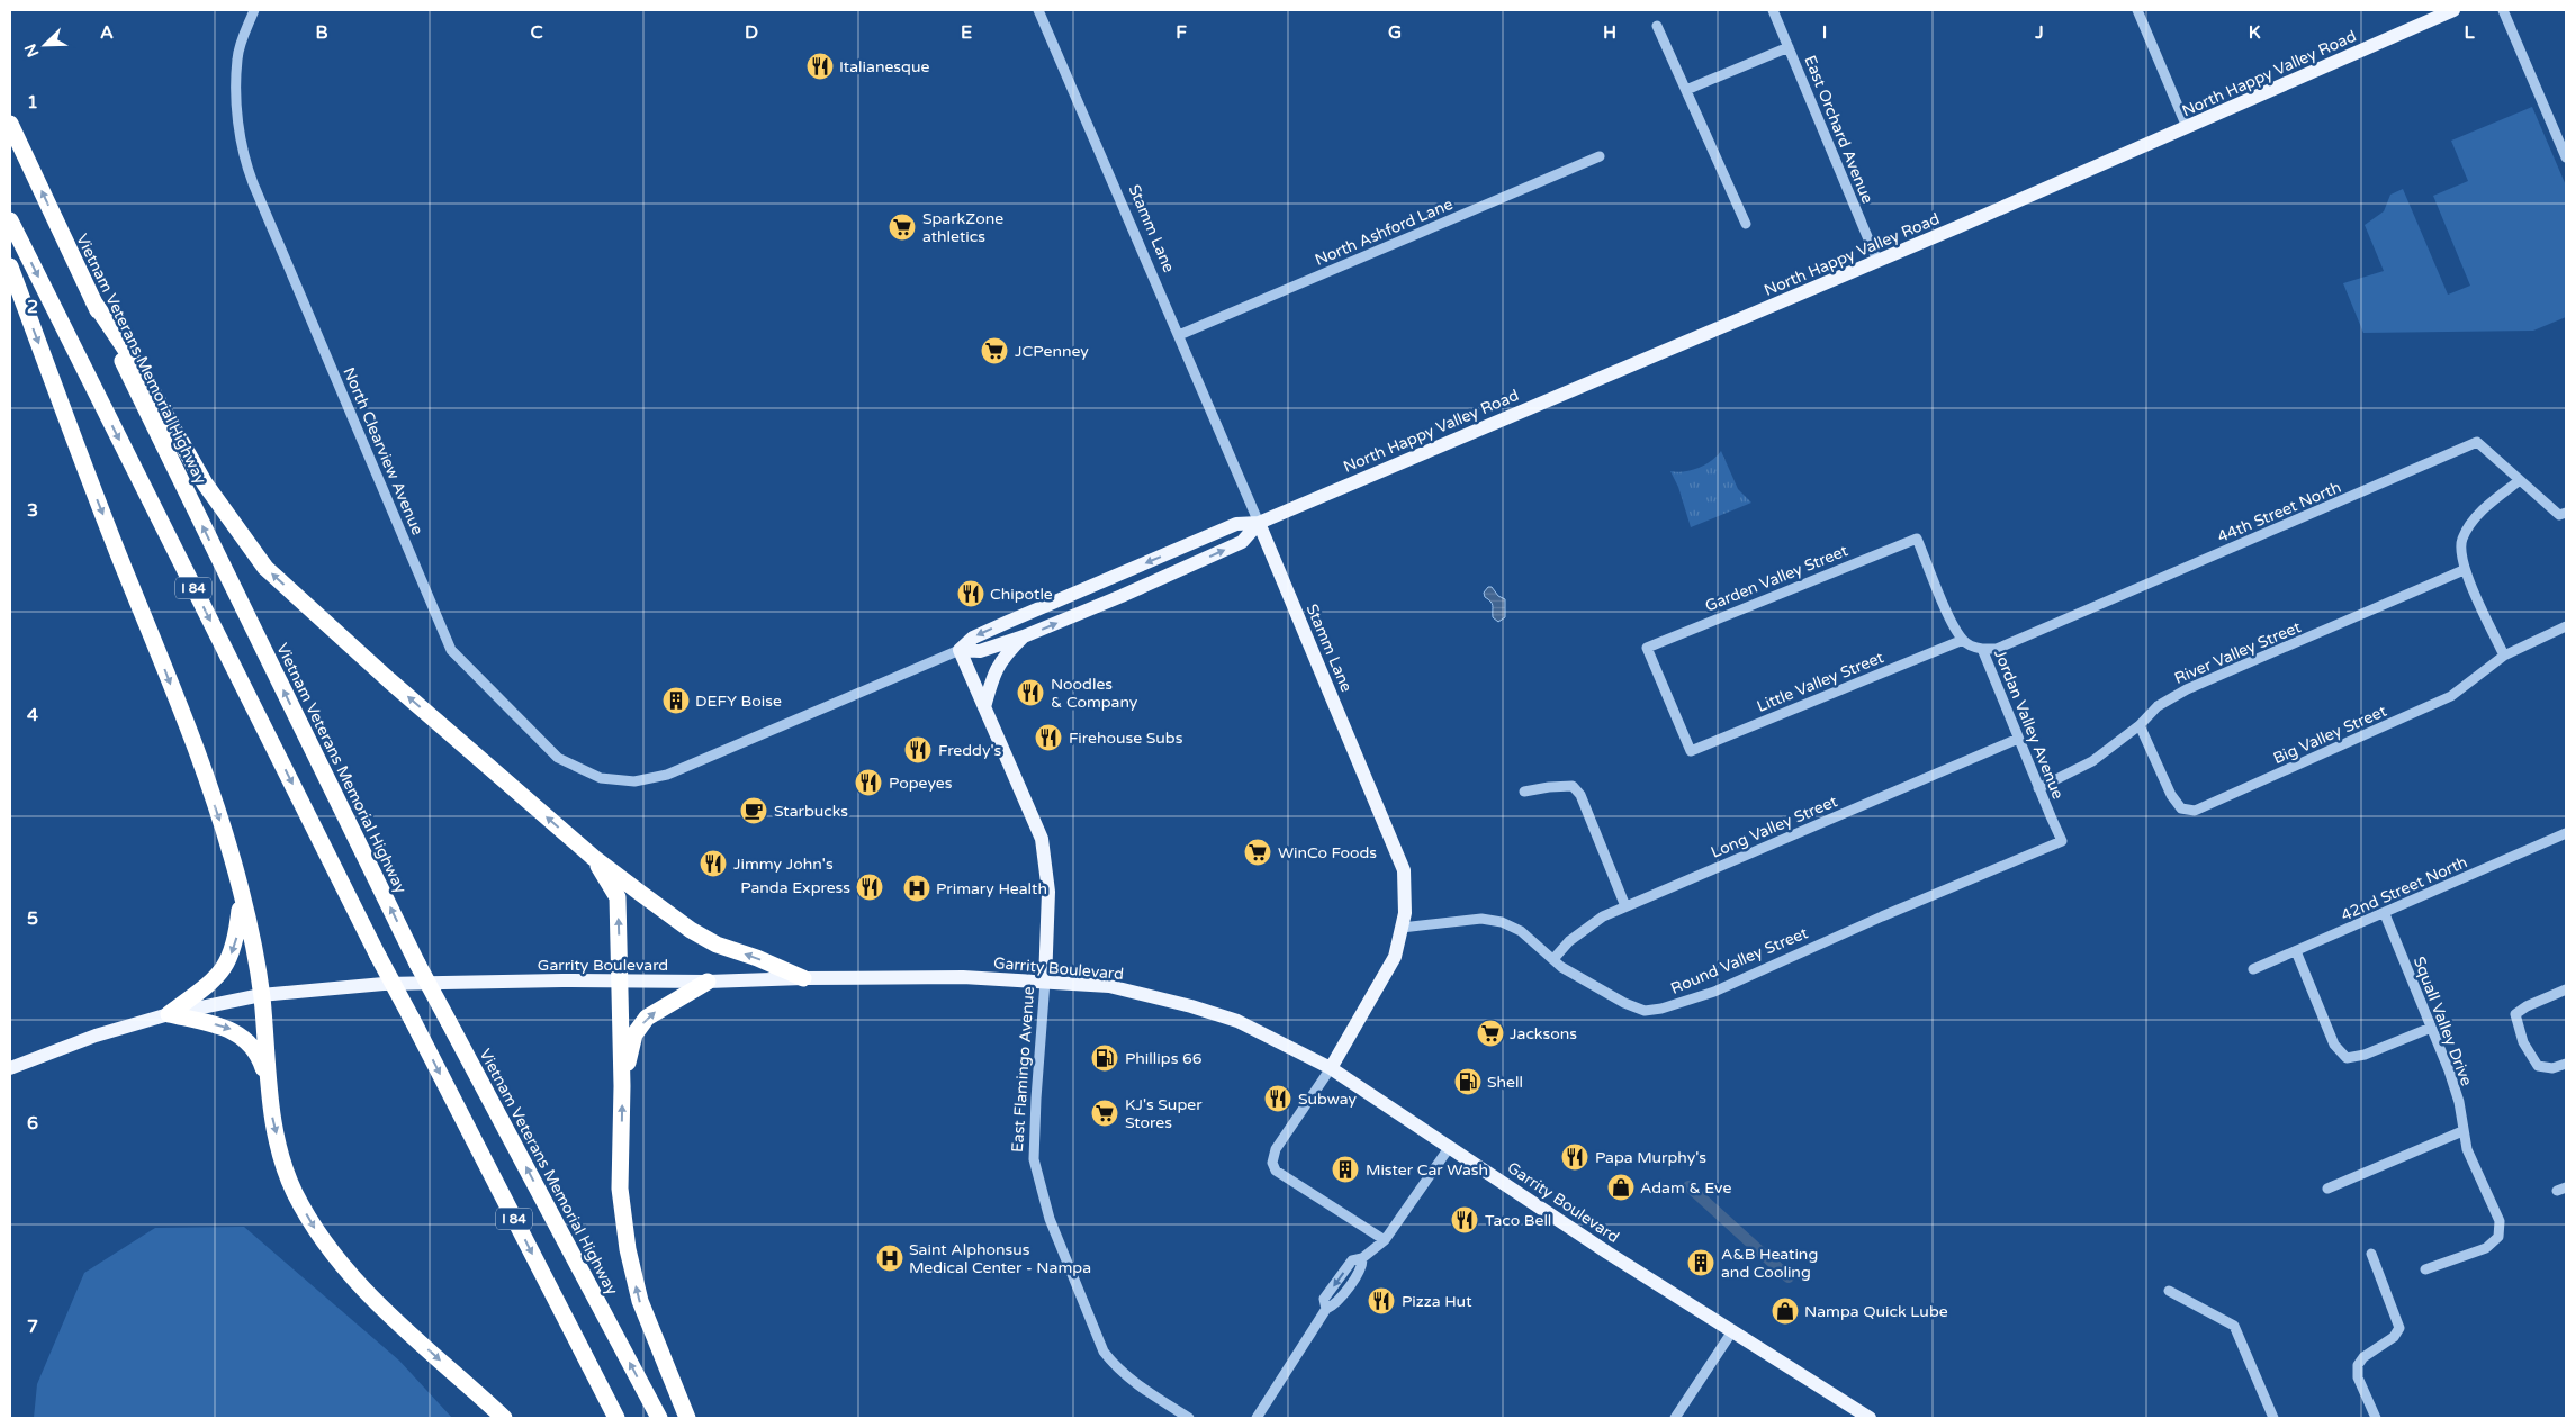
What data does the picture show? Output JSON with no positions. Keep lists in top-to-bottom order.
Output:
{
  "streets": {
    "highway": ["Vietnam Veterans Memorial Highway", "I 84"],
    "main road": [
      "North Happy Valley Road",
      "Stamm Lane",
      "Garrity Boulevard",
      "East Flamingo Avenue"
    ],
    "street": [
      "East Orchard Avenue",
      "North Ashford Lane",
      "North Clearview Avenue",
      "44th Street North",
      "Garden Valley Street",
      "River Valley Street",
      "Little Valley Street",
      "Jordan Valley Avenue",
      "Big Valley Street",
      "Long Valley Street",
      "42nd Street North",
      "Round Valley Street",
      "Squall Valley Drive"
    ]
  },
  "crossings": [
    ["North Happy Valley Road", "East Orchard Avenue"],
    ["North Happy Valley Road", "Stamm Lane"],
    ["North Happy Valley Road", "North Clearview Avenue"],
    ["North Happy Valley Road", "East Flamingo Avenue"],
    ["Stamm Lane", "North Ashford Lane"],
    ["Stamm Lane", "Round Valley Street"],
    ["Stamm Lane", "Garrity Boulevard"],
    ["44th Street North", "Jordan Valley Avenue"],
    ["Garden Valley Street", "Little Valley Street"],
    ["Garden Valley Street", "Jordan Valley Avenue"],
    ["River Valley Street", "Jordan Valley Avenue"],
    ["River Valley Street", "Big Valley Street"],
    ["Little Valley Street", "Jordan Valley Avenue"],
    ["Jordan Valley Avenue", "Long Valley Street"],
    ["Jordan Valley Avenue", "Round Valley Street"],
    ["Long Valley Street", "Round Valley Street"],
    ["42nd Street North", "Squall Valley Drive"],
    ["Garrity Boulevard", "East Flamingo Avenue"]
  ],
  "places": {
    "restaurant": [
      "Italianesque",
      "Chipotle",
      "Noodles & Company",
      "Firehouse Subs",
      "Freddy's",
      "Popeyes",
      "Jimmy John's",
      "Panda Express",
      "Subway",
      "Papa Murphy's",
      "Taco Bell",
      "Pizza Hut"
    ],
    "supermarket": [
      "SparkZone athletics",
      "JCPenney",
      "WinCo Foods",
      "Jacksons",
      "KJ's Super Stores"
    ],
    "building": ["DEFY Boise", "Mister Car Wash", "A&B Heating and Cooling"],
    "cafe": ["Starbucks"],
    "hospital": ["Primary Health", "Saint Alphonsus Medical Center - Nampa"],
    "fuel station": ["Phillips 66", "Shell"],
    "shop": ["Adam & Eve", "Nampa Quick Lube"]
  },
  "north": "bottom left",
  "grid": {
    "columns": [
      "A",
      "B",
      "C",
      "D",
      "E",
      "F",
      "G",
      "H",
      "I",
      "J",
      "K",
      "L"
    ],
    "rows": [
      "1",
      "2",
      "3",
      "4",
      "5",
      "6",
      "7"
    ]
  }
}
